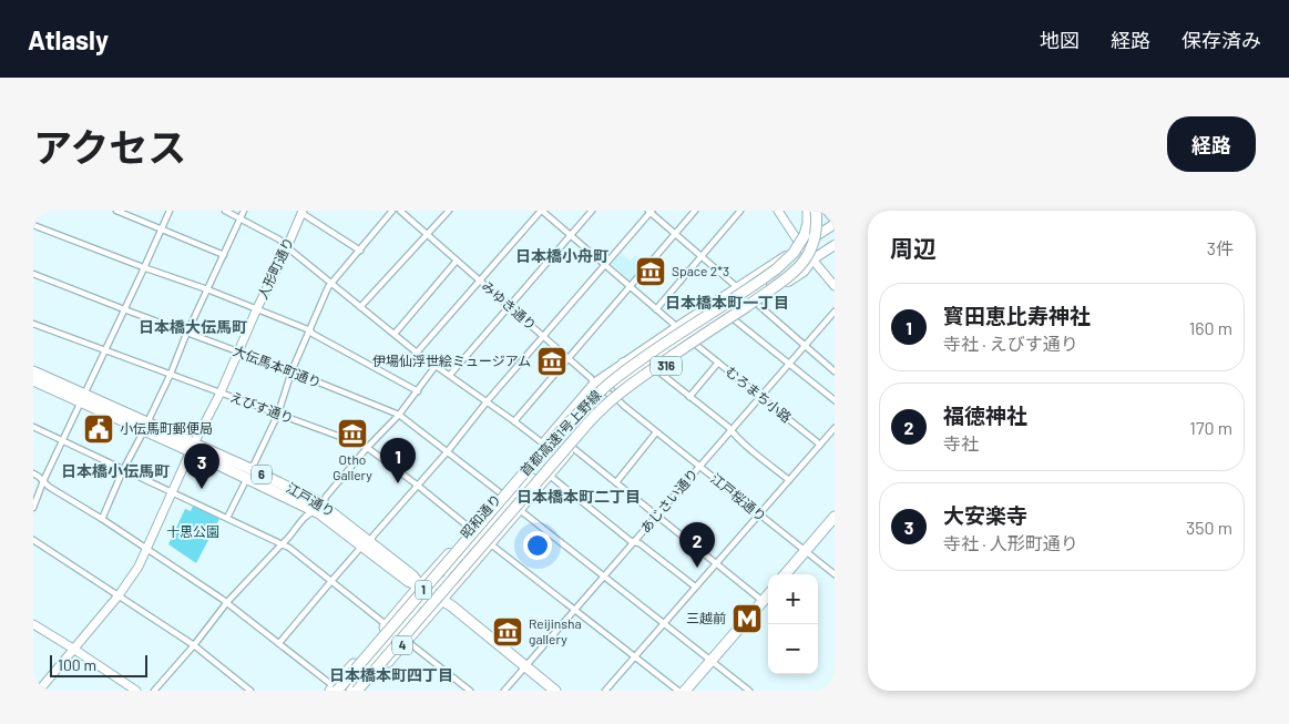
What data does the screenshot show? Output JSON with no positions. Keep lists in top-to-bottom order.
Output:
{
  "streets": {
    "highway": [
      "首都高速1号上野線",
      "6",
      "江戸通り",
      "昭和通り",
      "1",
      "4"
    ],
    "main road": ["316"],
    "street": [
      "人形町通り",
      "みゆき通り",
      "大伝馬本町通り",
      "むろまち小路",
      "えびす通り",
      "江戸桜通り",
      "あじさい通り"
    ]
  },
  "crossings": [
    ["人形町通り", "大伝馬本町通り"],
    ["人形町通り", "えびす通り"],
    ["人形町通り", "江戸通り"],
    ["みゆき通り", "316"],
    ["みゆき通り", "江戸桜通り"],
    ["みゆき通り", "昭和通り"],
    ["316", "むろまち小路"],
    ["316", "江戸桜通り"],
    ["大伝馬本町通り", "昭和通り"],
    ["むろまち小路", "あじさい通り"],
    ["えびす通り", "昭和通り"],
    ["首都高速1号上野線", "昭和通り"],
    ["江戸桜通り", "あじさい通り"],
    ["江戸通り", "あじさい通り"],
    ["江戸通り", "昭和通り"]
  ],
  "districts": [
    "日本橋小舟町",
    "日本橋本町一丁目",
    "日本橋大伝馬町",
    "日本橋小伝馬町",
    "日本橋本町二丁目",
    "日本橋本町四丁目"
  ],
  "parks": ["十思公園"],
  "places": {
    "museum": [
      "Space 2*3",
      "伊場仙浮世絵ミュージアム",
      "Otho Gallery",
      "Reijinsha gallery"
    ],
    "public building": ["小伝馬町郵便局"],
    "metro station": ["三越前"]
  },
  "scale_bar": "100 m",
  "page": {
    "header": "Atlasly",
    "nav": ["地図", "経路", "保存済み"],
    "title": "アクセス",
    "buttons": "経路",
    "heading": ["周辺", "3件"],
    "list": [
      {
        "mark": "1",
        "name": "寳田恵比寿神社",
        "note": "寺社 · えびす通り",
        "value": "160 m"
      },
      {
        "mark": "2",
        "name": "福徳神社",
        "note": "寺社",
        "value": "170 m"
      },
      {
        "mark": "3",
        "name": "大安楽寺",
        "note": "寺社 · 人形町通り",
        "value": "350 m"
      }
    ],
    "pins": ["1", "3", "2"],
    "map_buttons": ["+", "−"],
    "scale": "100 m"
  }
}
